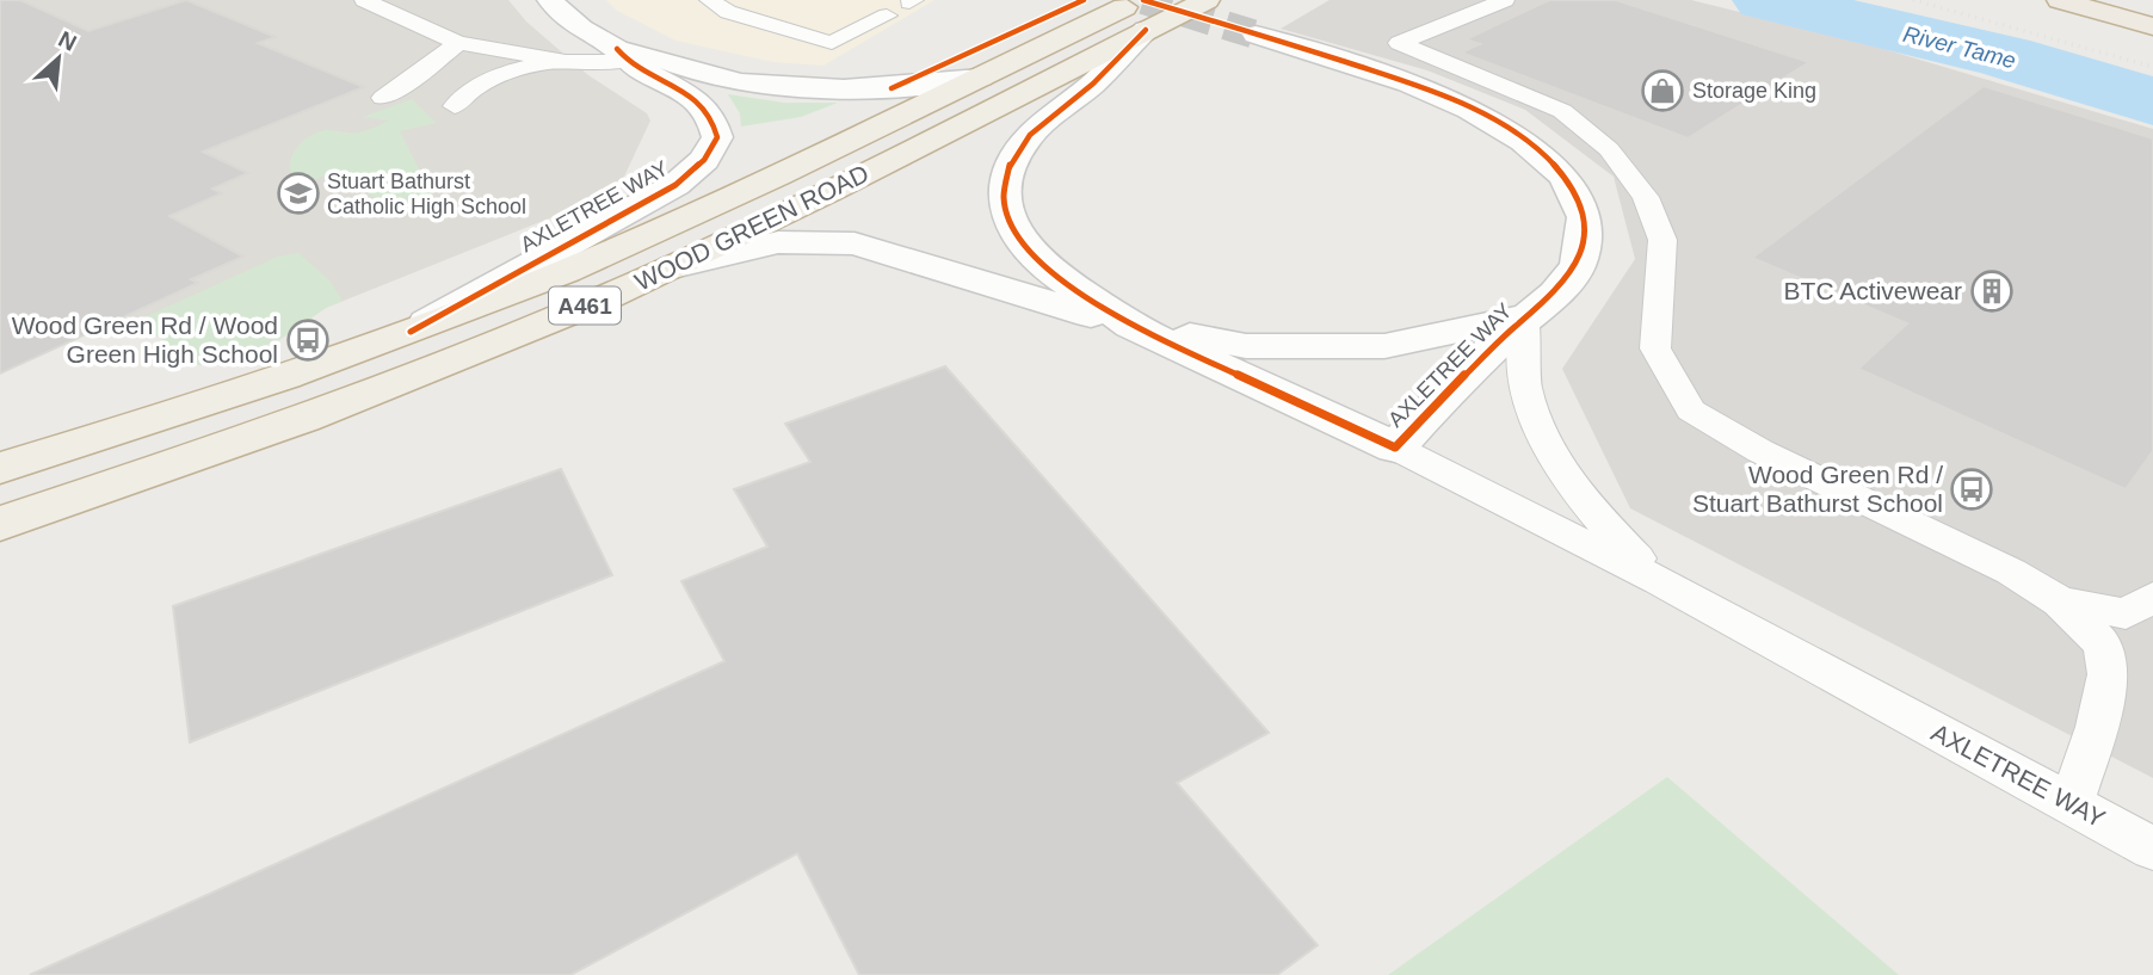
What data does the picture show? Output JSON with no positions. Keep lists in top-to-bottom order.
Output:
{
  "streets": {
    "highway": ["WOOD GREEN ROAD", "A461"],
    "street": ["AXLETREE WAY"]
  },
  "crossings": [
    ["AXLETREE WAY", "WOOD GREEN ROAD"]
  ],
  "water": ["River Tame"],
  "places": {
    "shop": ["Storage King"],
    "school or university": ["Stuart Bathurst Catholic High School"],
    "building": ["BTC Activewear"],
    "bus stop": ["Wood Green Rd / Wood Green High School", "Wood Green Rd / Stuart Bathurst School"]
  },
  "north": "top right"
}
